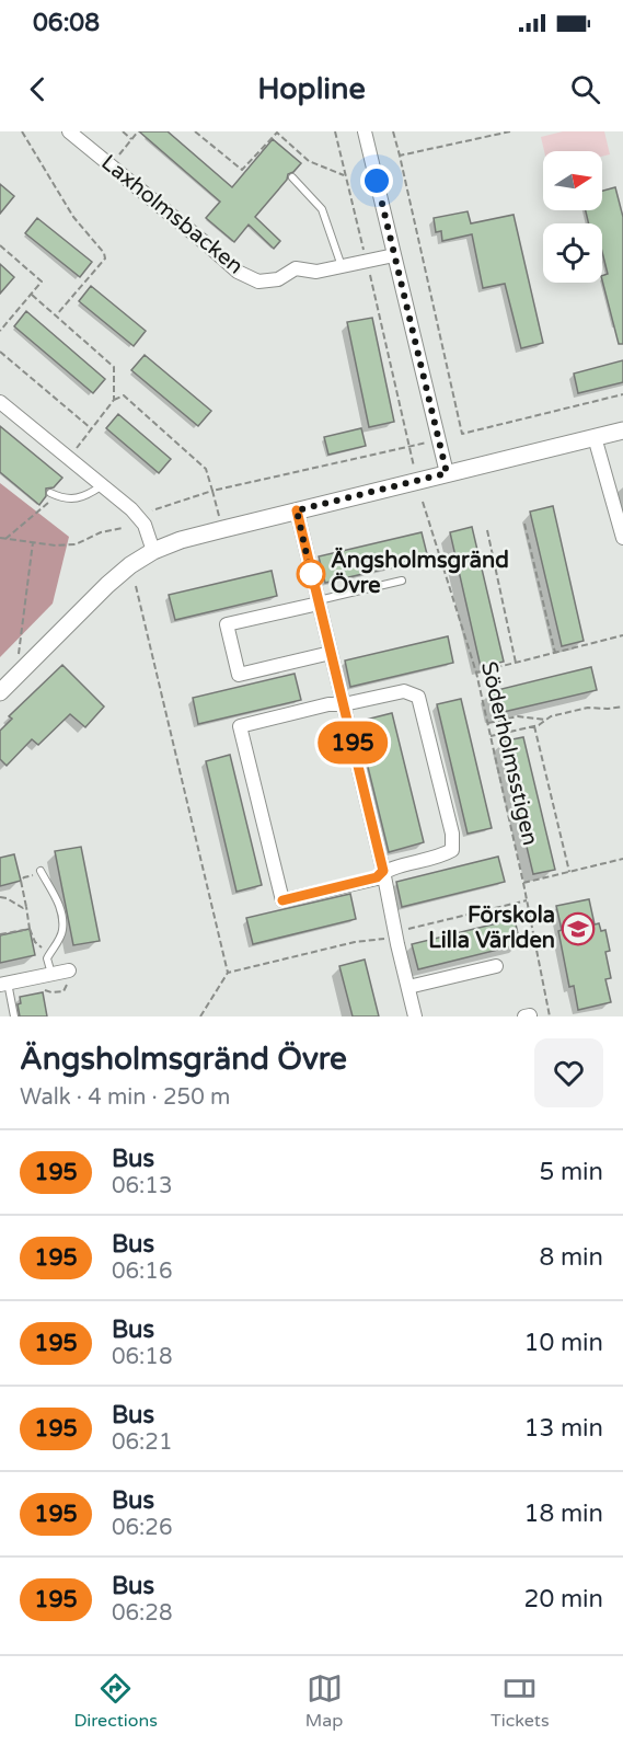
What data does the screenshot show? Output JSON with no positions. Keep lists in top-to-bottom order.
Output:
{
  "streets": {
    "street": ["Laxholmsbacken"],
    "path": ["Söderholmsstigen"]
  },
  "places": {
    "other": ["Ängsholmsgränd Övre"],
    "school or university": ["Förskola Lilla Världen"]
  },
  "lines": ["bus line 195"],
  "north": "right",
  "page": {
    "status": "06:08",
    "header": "Hopline",
    "on_map": "195",
    "heading": ["Ängsholmsgränd Övre", "Walk · 4 min · 250 m"],
    "list": [
      {
        "mark": "195",
        "name": "Bus",
        "note": "06:13",
        "value": "5 min"
      },
      {
        "mark": "195",
        "name": "Bus",
        "note": "06:16",
        "value": "8 min"
      },
      {
        "mark": "195",
        "name": "Bus",
        "note": "06:18",
        "value": "10 min"
      },
      {
        "mark": "195",
        "name": "Bus",
        "note": "06:21",
        "value": "13 min"
      },
      {
        "mark": "195",
        "name": "Bus",
        "note": "06:26",
        "value": "18 min"
      },
      {
        "mark": "195",
        "name": "Bus",
        "note": "06:28",
        "value": "20 min"
      }
    ],
    "tabs": ["Directions", "Map", "Tickets"]
  }
}
